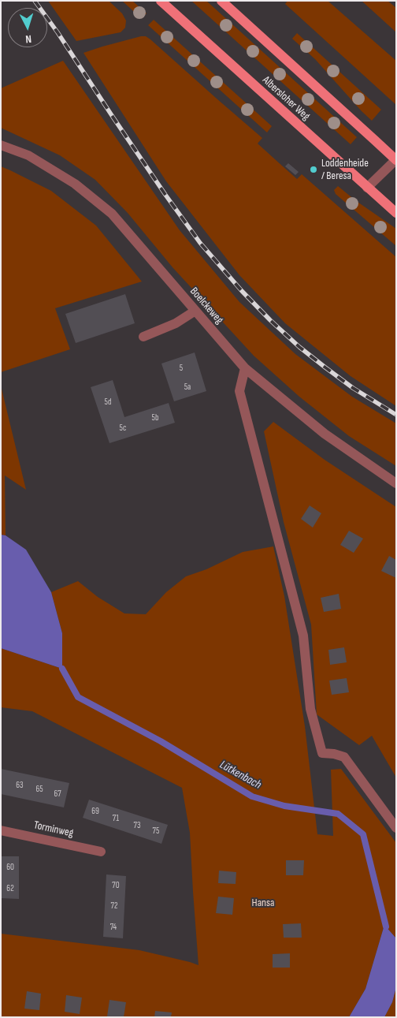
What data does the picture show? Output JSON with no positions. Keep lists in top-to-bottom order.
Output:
{
  "streets": {
    "main road": ["Albersloher Weg"],
    "street": ["Boelckeweg", "Torminweg"]
  },
  "water": ["Lütkenbach"],
  "parks": ["Hansa"],
  "places": ["Loddenheide / Beresa"],
  "house_numbers": [
    "5",
    "5a",
    "5d",
    "5b",
    "5c",
    "63",
    "65",
    "67",
    "69",
    "71",
    "73",
    "75",
    "60",
    "70",
    "62",
    "72",
    "74"
  ],
  "north": "bottom"
}
